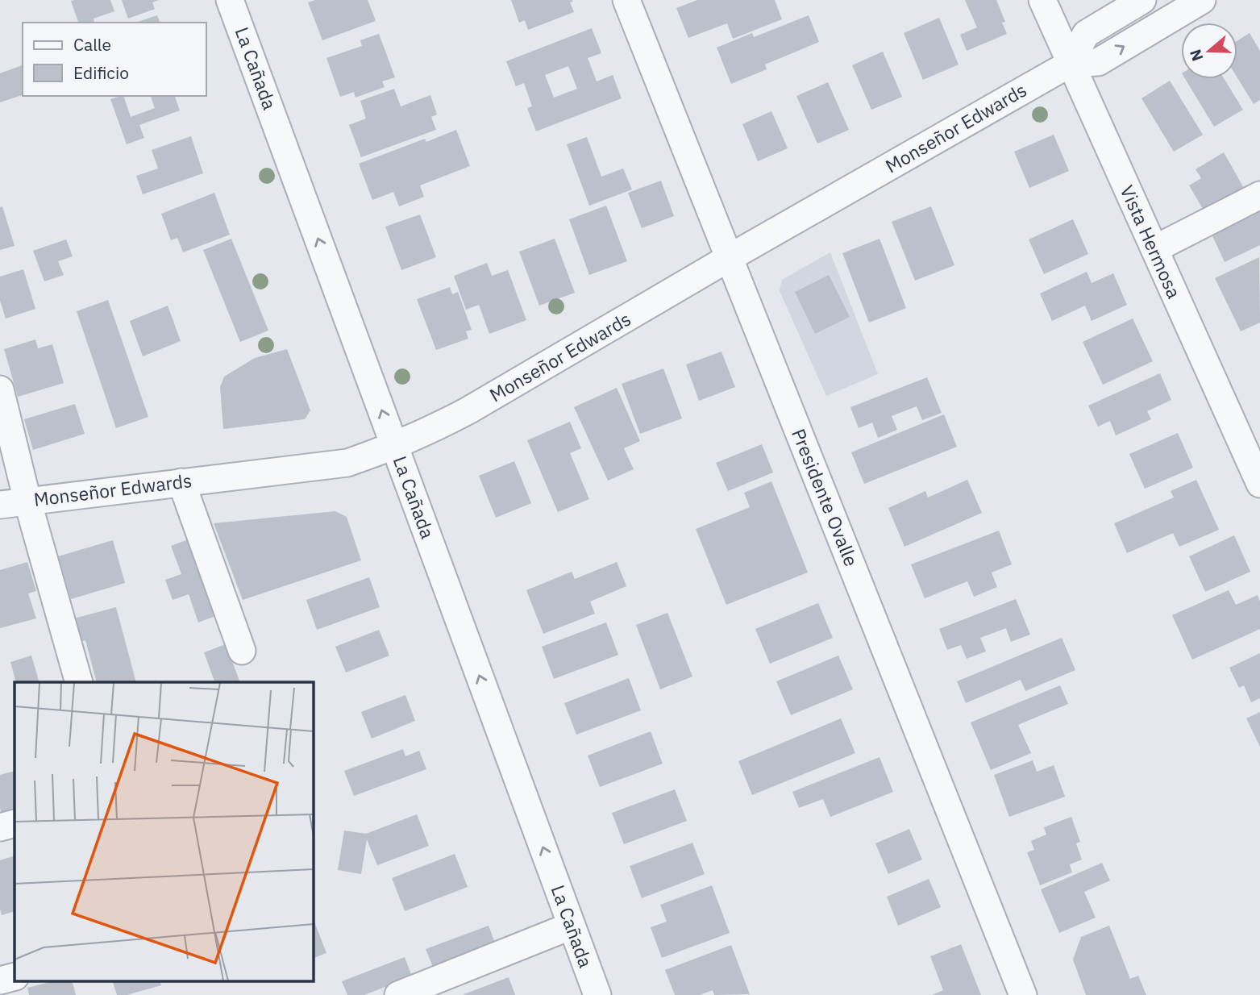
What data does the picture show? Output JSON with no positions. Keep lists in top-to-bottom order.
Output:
{
  "streets": {
    "street": [
      "La Cañada",
      "Monseñor Edwards",
      "Vista Hermosa",
      "Presidente Ovalle"
    ]
  },
  "crossings": [
    ["La Cañada", "Monseñor Edwards"],
    ["Monseñor Edwards", "Vista Hermosa"],
    ["Monseñor Edwards", "Presidente Ovalle"]
  ],
  "one_way": ["La Cañada"],
  "legend": ["Calle", "Edificio"],
  "north": "left"
}
